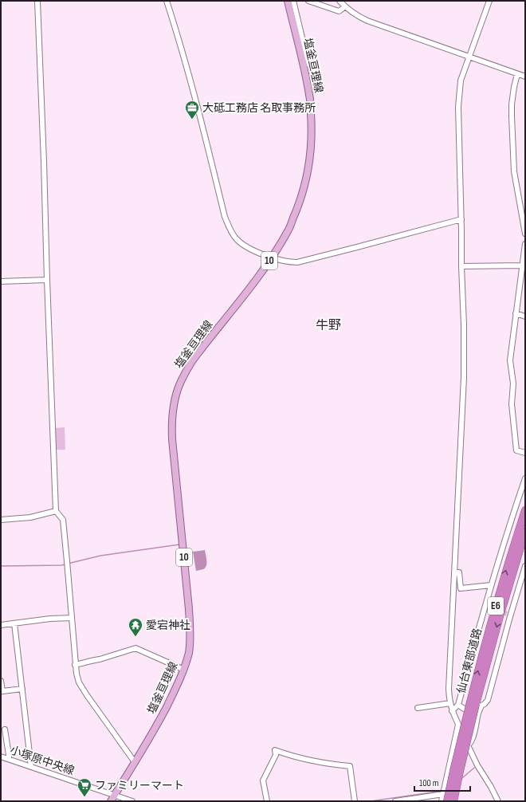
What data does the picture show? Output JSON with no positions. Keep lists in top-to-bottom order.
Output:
{
  "streets": {
    "highway": ["E6", "仙台東部道路"],
    "main road": ["塩釜亘理線", "10"],
    "street": ["小塚原中央線"]
  },
  "crossings": [
    ["塩釜亘理線", "小塚原中央線"]
  ],
  "districts": ["牛野"],
  "places": {
    "office": ["大砥工務店 名取事務所"],
    "temple": ["愛宕神社"],
    "supermarket": ["ファミリーマート"]
  },
  "scale_bar": "100 m"
}
